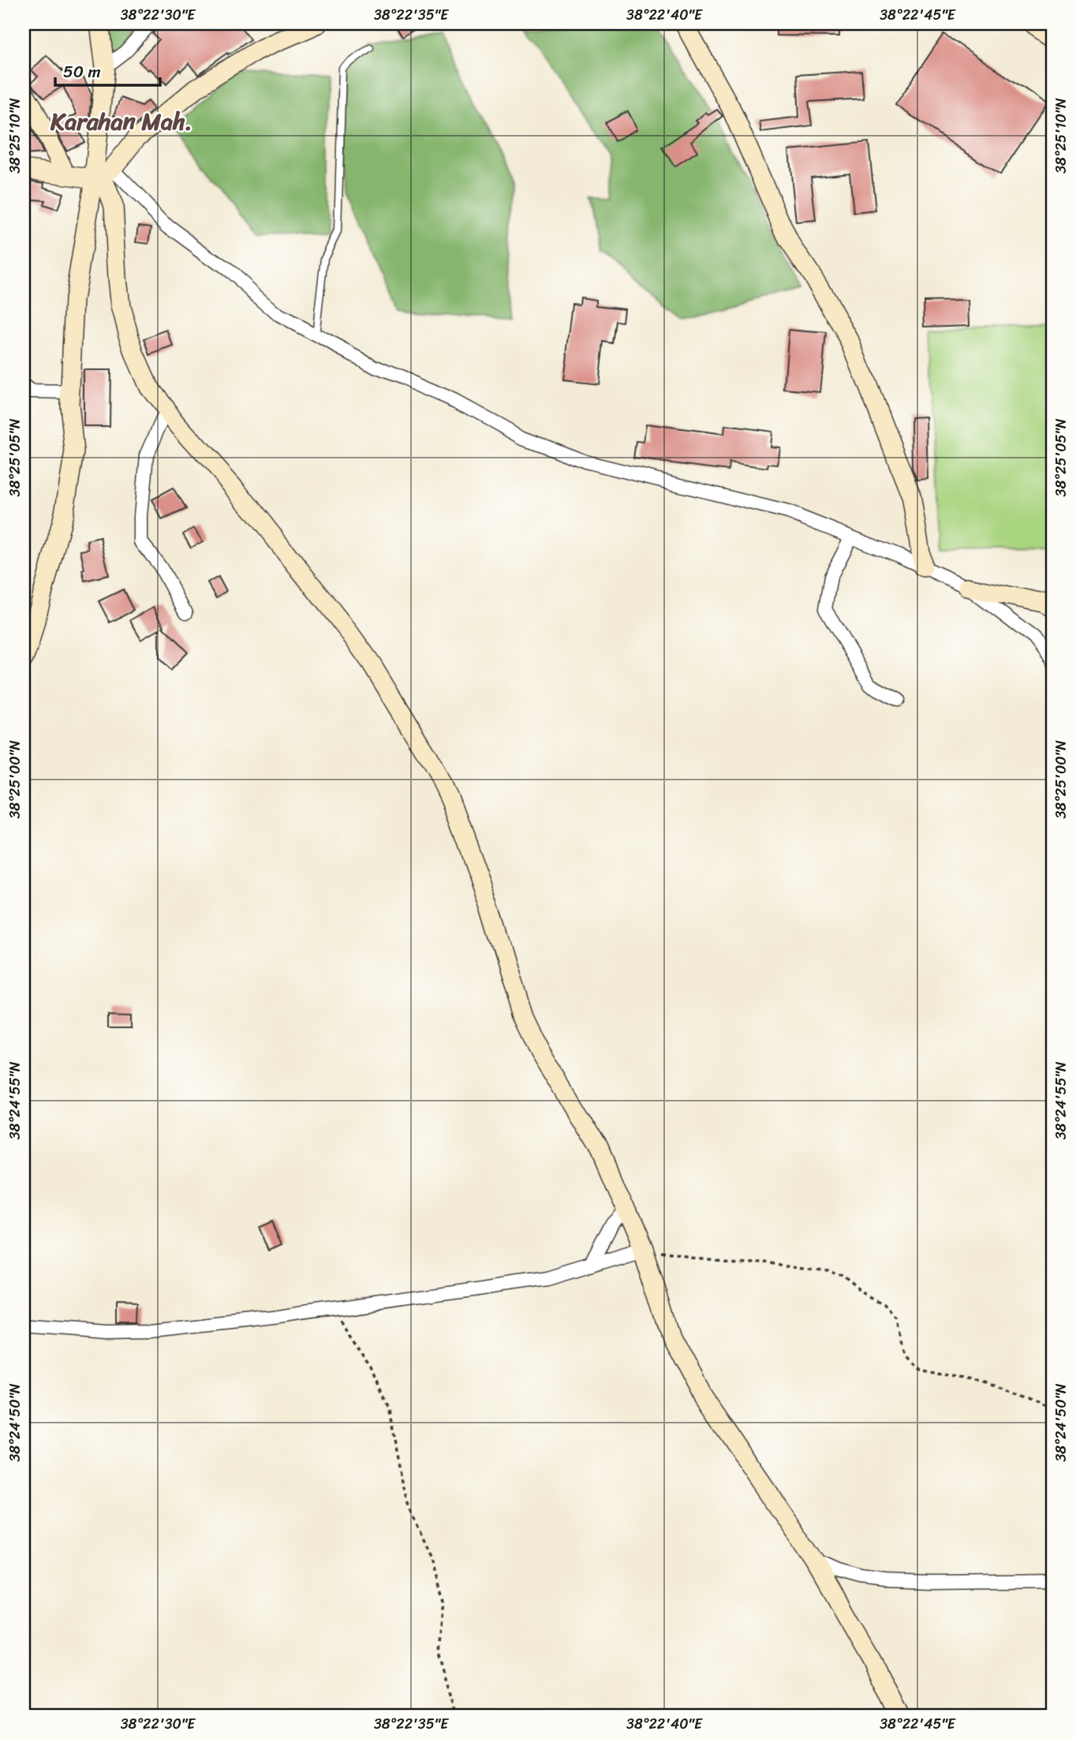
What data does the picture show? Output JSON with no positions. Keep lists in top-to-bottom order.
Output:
{
  "districts": ["Karahan Mah."],
  "scale_bar": "50 m",
  "coordinates": [
    "38°22'30\"E",
    "38°22'35\"E",
    "38°22'40\"E",
    "38°22'45\"E",
    "38°25'10\"N",
    "38°25'05\"N",
    "38°25'00\"N",
    "38°24'55\"N",
    "38°24'50\"N"
  ]
}
